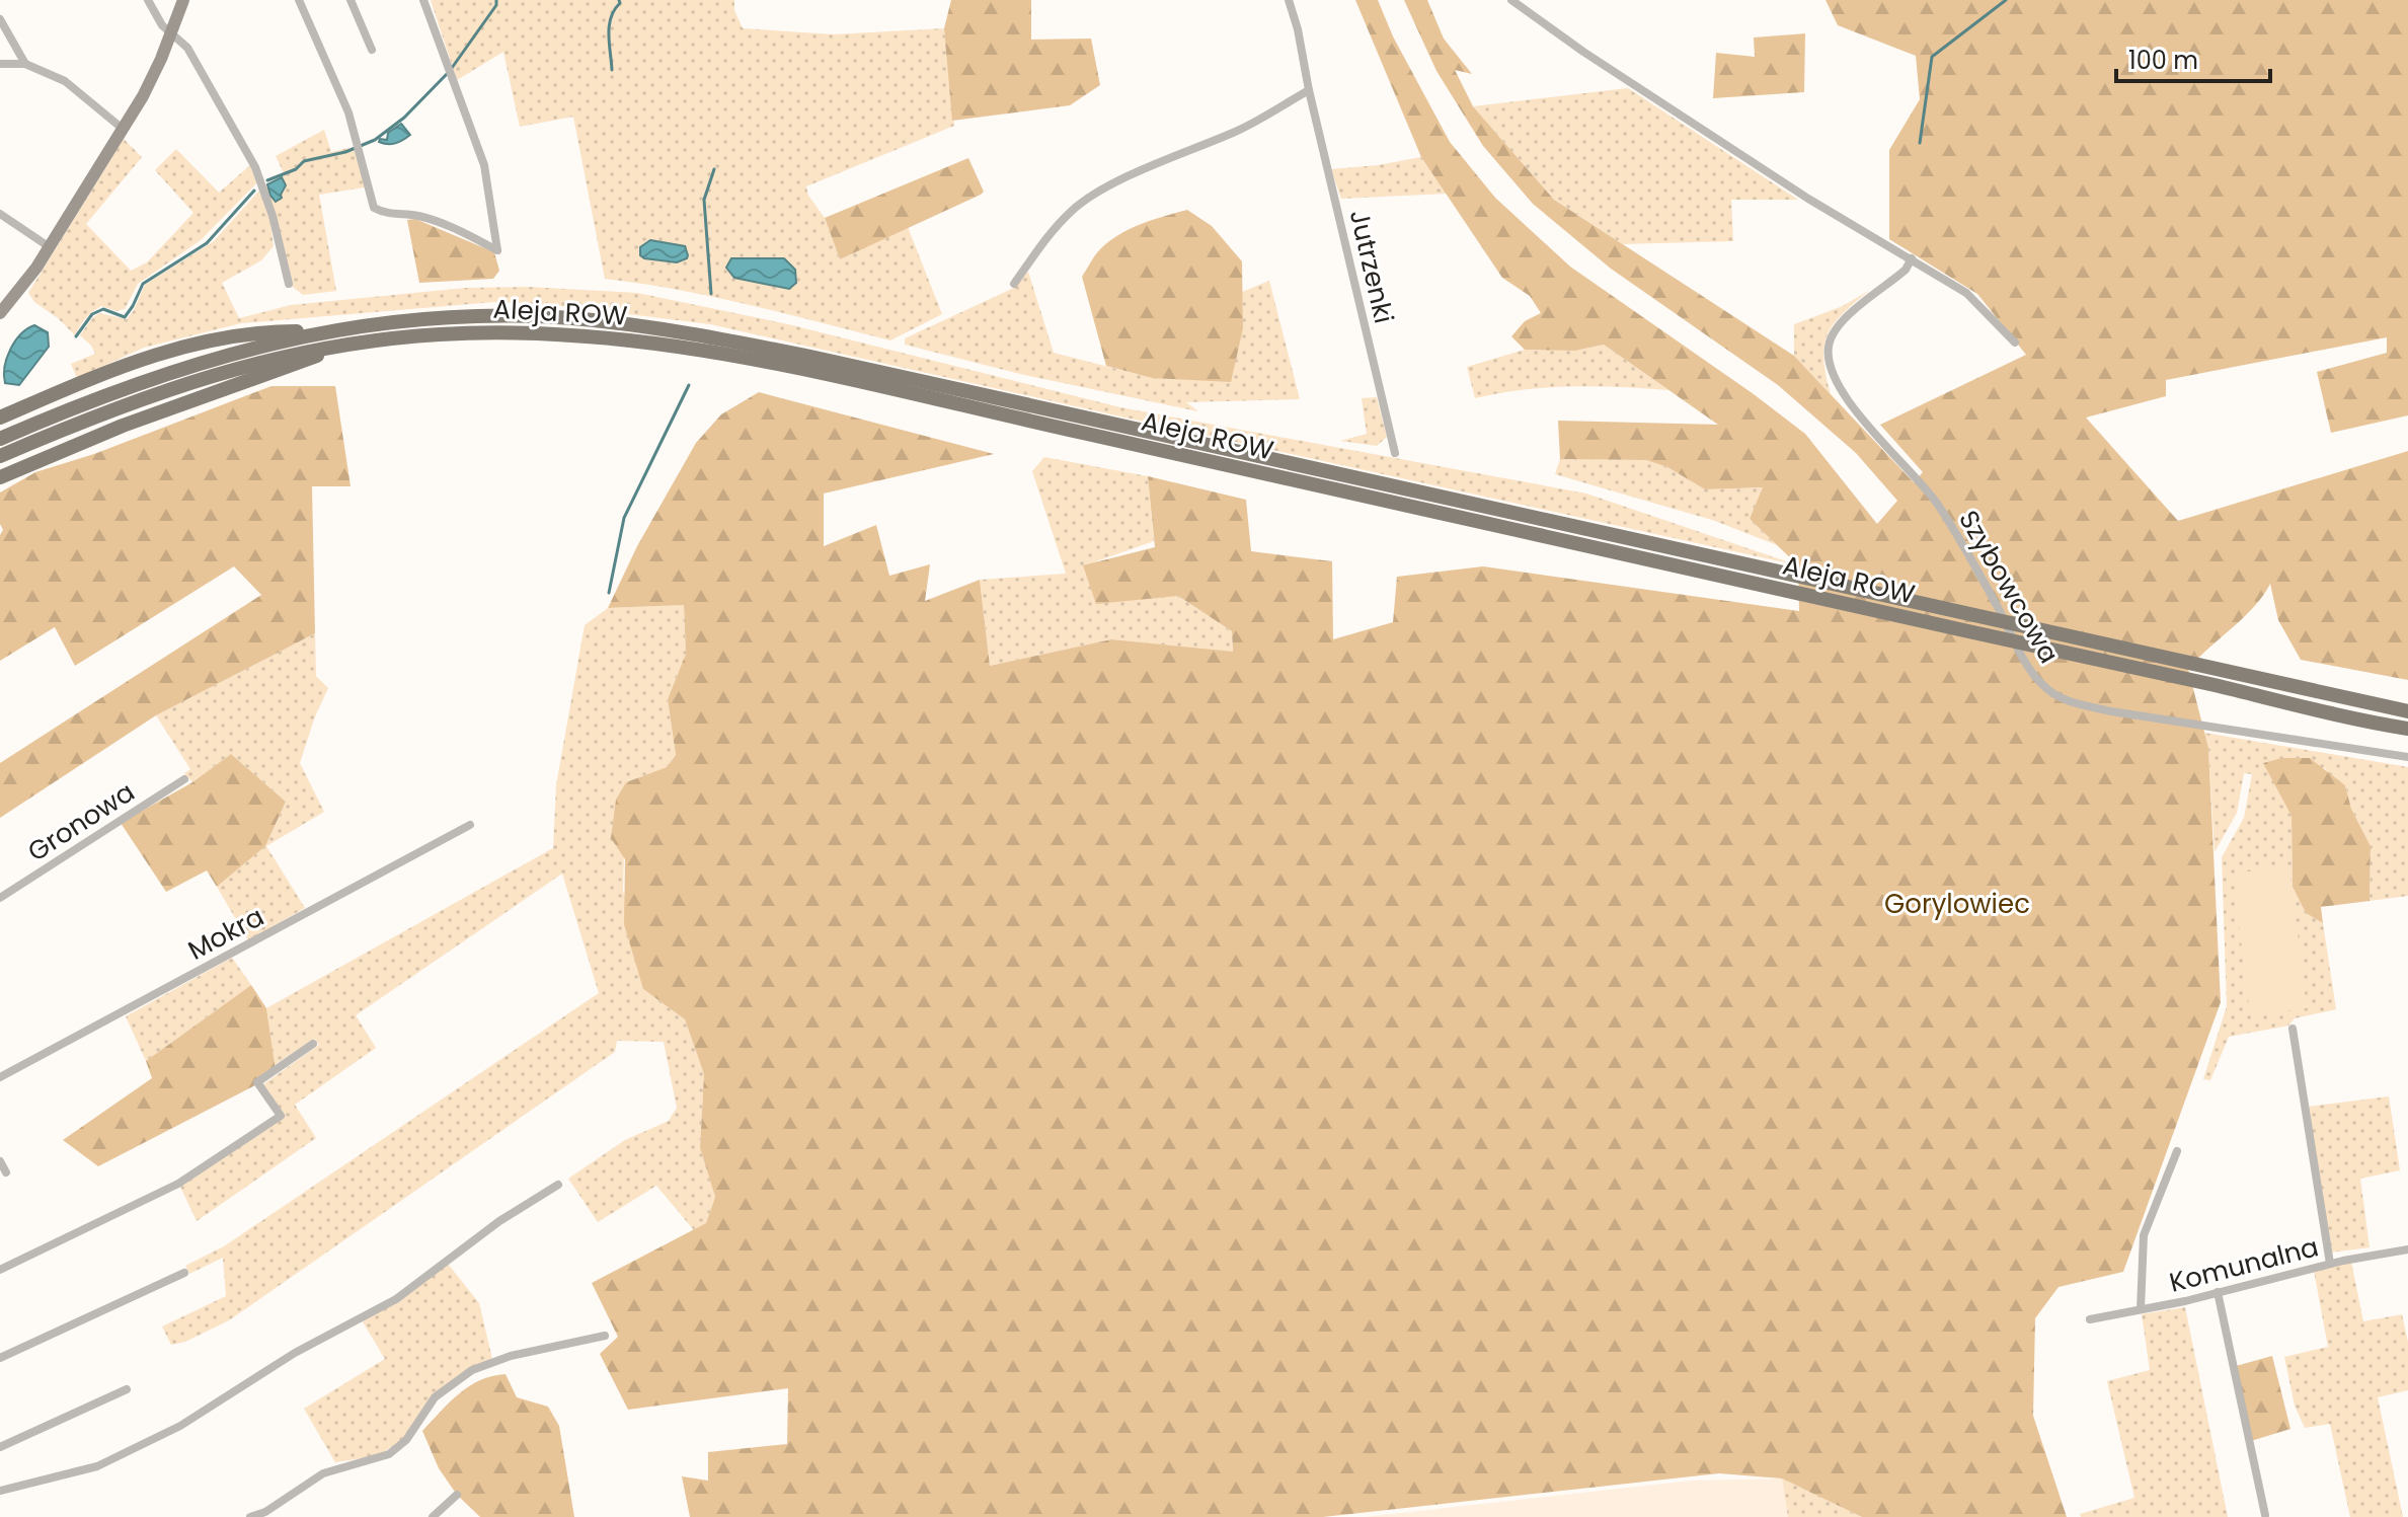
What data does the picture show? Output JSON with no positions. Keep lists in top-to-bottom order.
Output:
{
  "streets": {
    "main road": ["Aleja ROW"],
    "street": [
      "Jutrzenki",
      "Szybowcowa",
      "Gronowa",
      "Mokra",
      "Komunalna"
    ]
  },
  "parks": ["Gorylowiec"],
  "scale_bar": "100 m"
}
